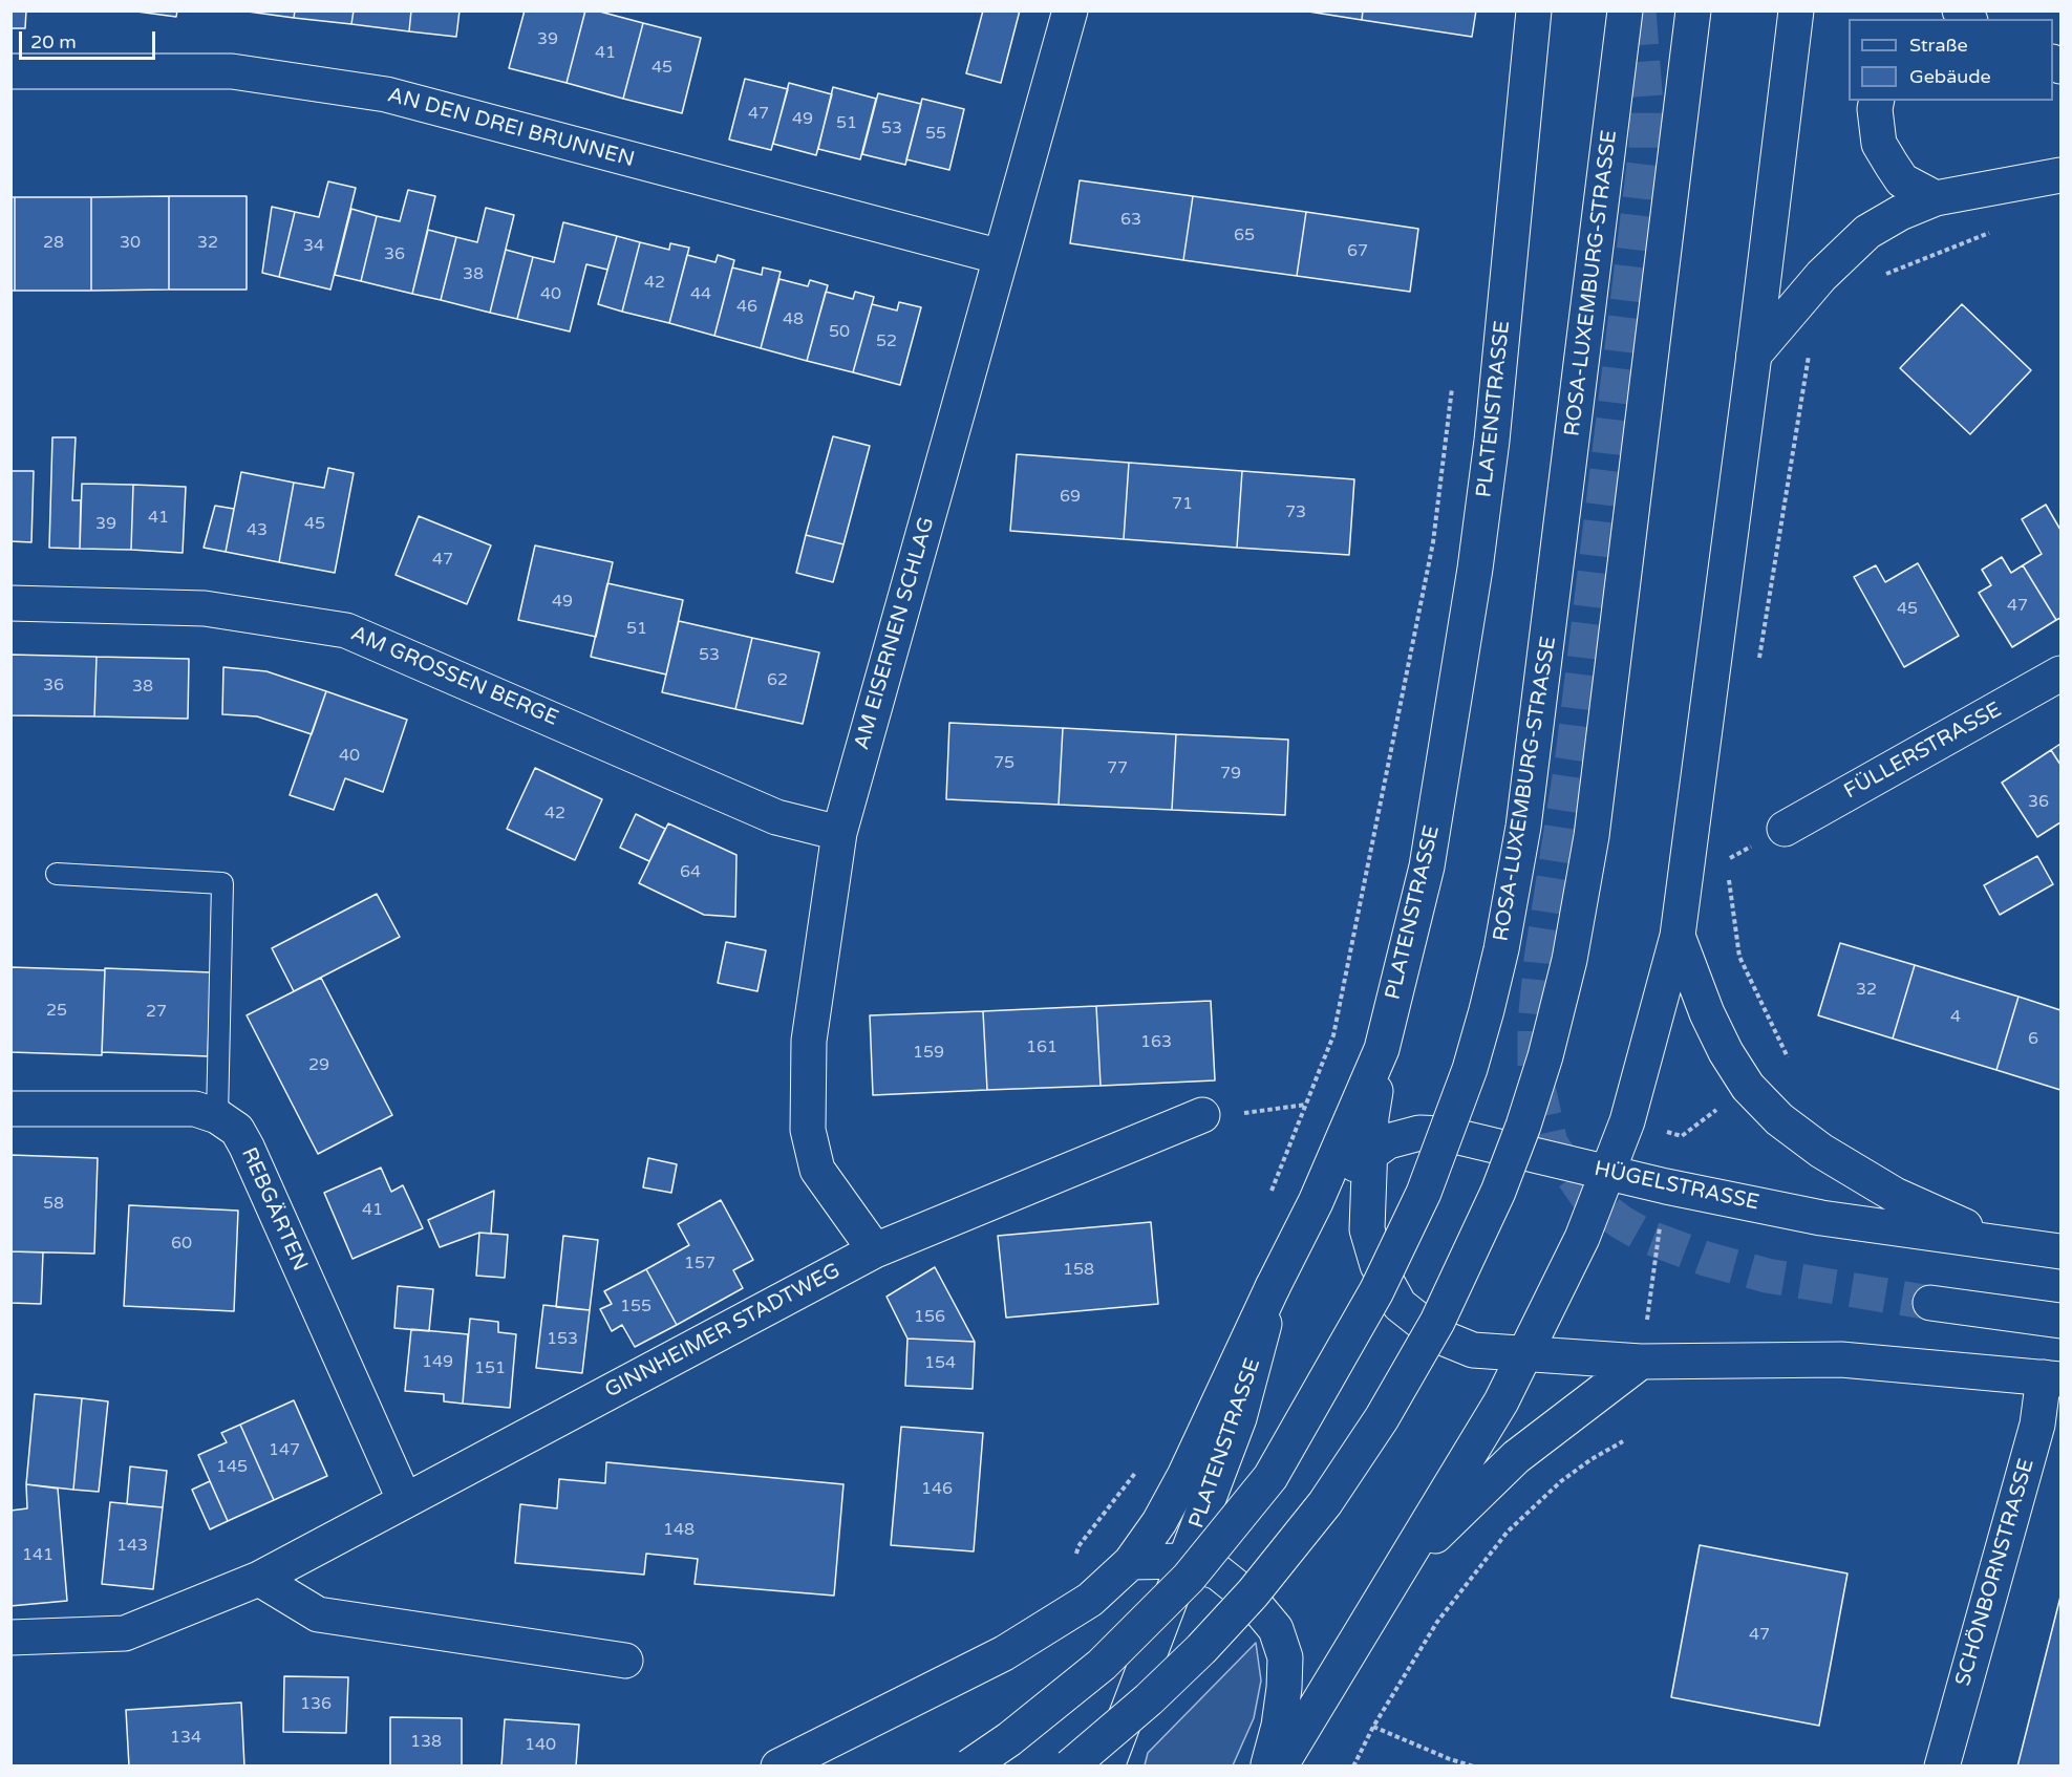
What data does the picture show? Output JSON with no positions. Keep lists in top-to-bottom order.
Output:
{
  "streets": {
    "main road": [
      "AN DEN DREI BRUNNEN",
      "ROSA-LUXEMBURG-STRASSE",
      "PLATENSTRASSE",
      "AM EISERNEN SCHLAG",
      "AM GROSSEN BERGE",
      "FÜLLERSTRASSE",
      "HÜGELSTRASSE",
      "REBGÄRTEN",
      "GINNHEIMER STADTWEG",
      "SCHÖNBORNSTRASSE"
    ]
  },
  "crossings": [
    ["AN DEN DREI BRUNNEN", "AM EISERNEN SCHLAG"],
    ["PLATENSTRASSE", "HÜGELSTRASSE"],
    ["AM EISERNEN SCHLAG", "AM GROSSEN BERGE"],
    ["AM EISERNEN SCHLAG", "GINNHEIMER STADTWEG"],
    ["REBGÄRTEN", "GINNHEIMER STADTWEG"]
  ],
  "house_numbers": [
    "39",
    "41",
    "45",
    "47",
    "49",
    "51",
    "53",
    "55",
    "63",
    "65",
    "28",
    "30",
    "32",
    "34",
    "67",
    "36",
    "38",
    "42",
    "40",
    "44",
    "46",
    "48",
    "50",
    "52",
    "69",
    "71",
    "73",
    "41",
    "39",
    "45",
    "43",
    "47",
    "49",
    "47",
    "45",
    "51",
    "53",
    "62",
    "36",
    "38",
    "40",
    "75",
    "77",
    "79",
    "36",
    "42",
    "64",
    "32",
    "25",
    "27",
    "4",
    "6",
    "163",
    "161",
    "159",
    "29",
    "58",
    "41",
    "60",
    "157",
    "158",
    "155",
    "156",
    "153",
    "149",
    "154",
    "151",
    "147",
    "145",
    "146",
    "148",
    "143",
    "141",
    "47",
    "136",
    "134",
    "138",
    "140"
  ],
  "legend": ["Straße", "Gebäude"],
  "scale_bar": "20 m"
}
